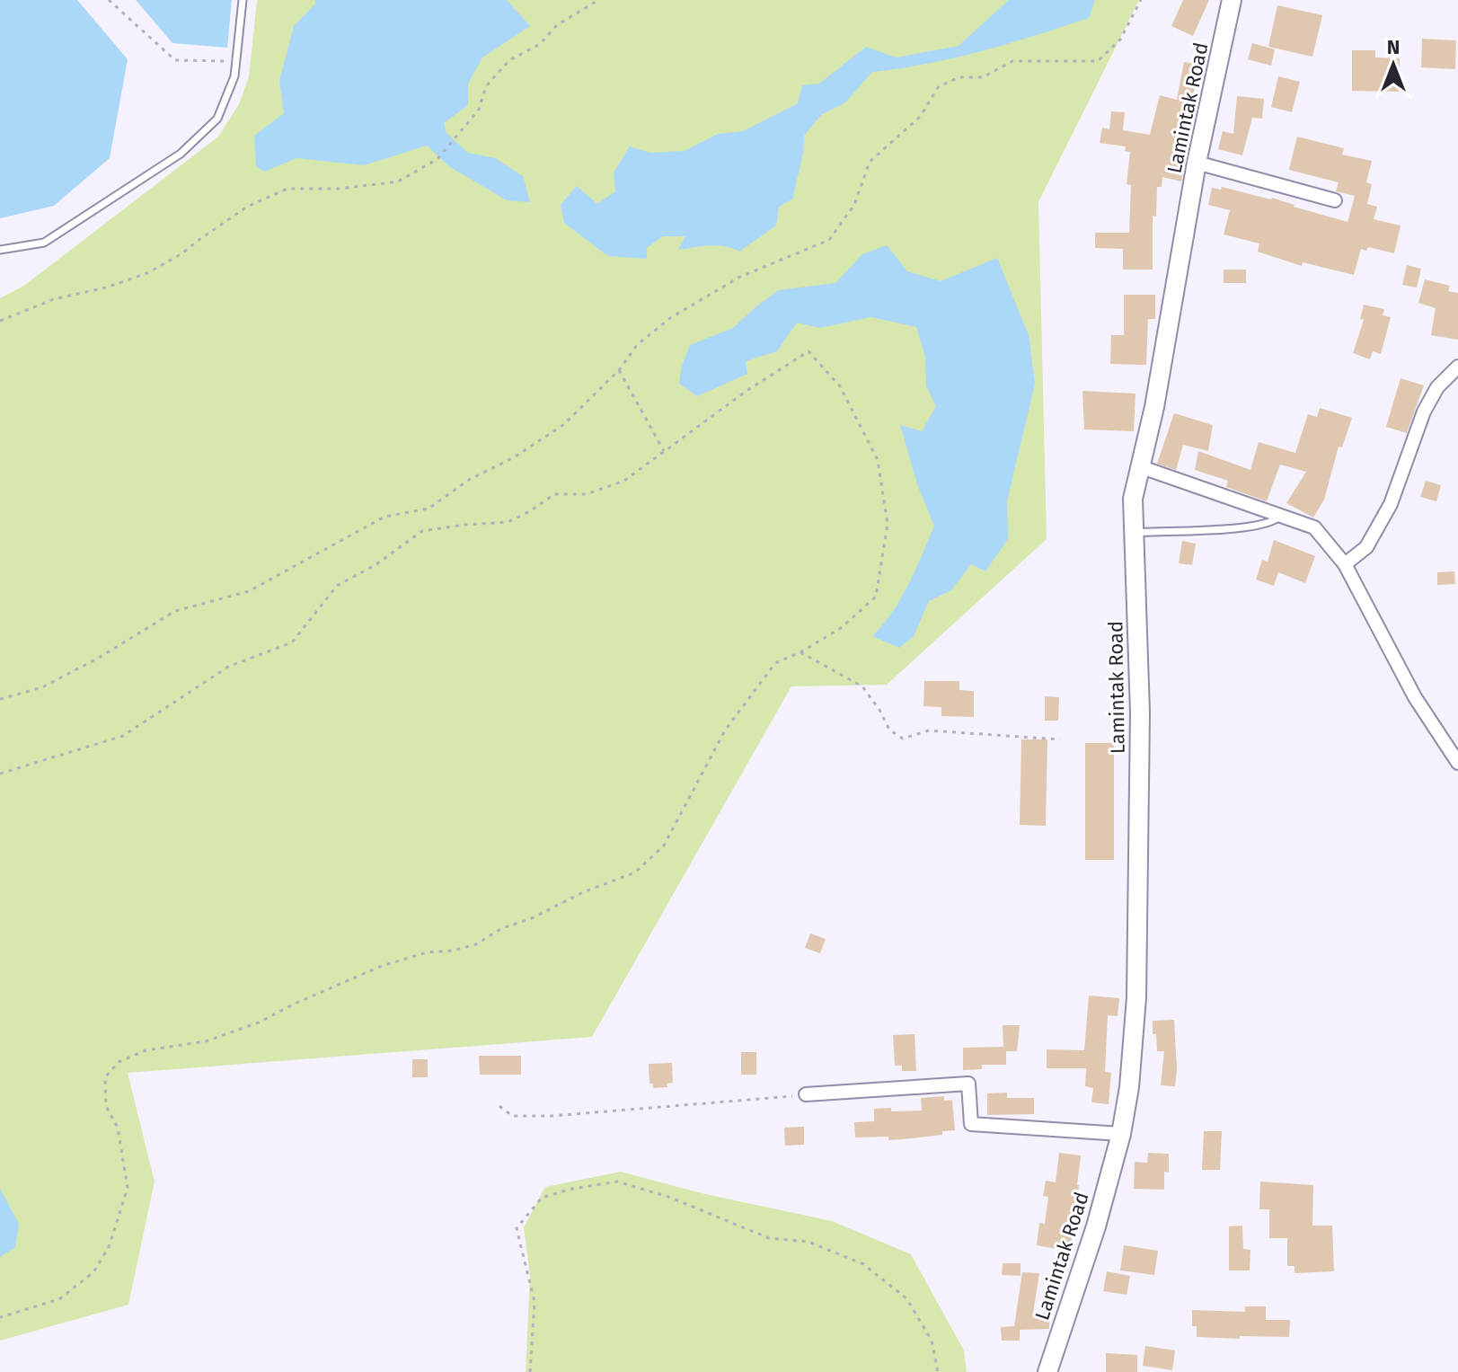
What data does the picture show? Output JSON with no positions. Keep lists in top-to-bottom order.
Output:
{
  "streets": {
    "main road": ["Lamintak Road"]
  },
  "north": "top"
}
